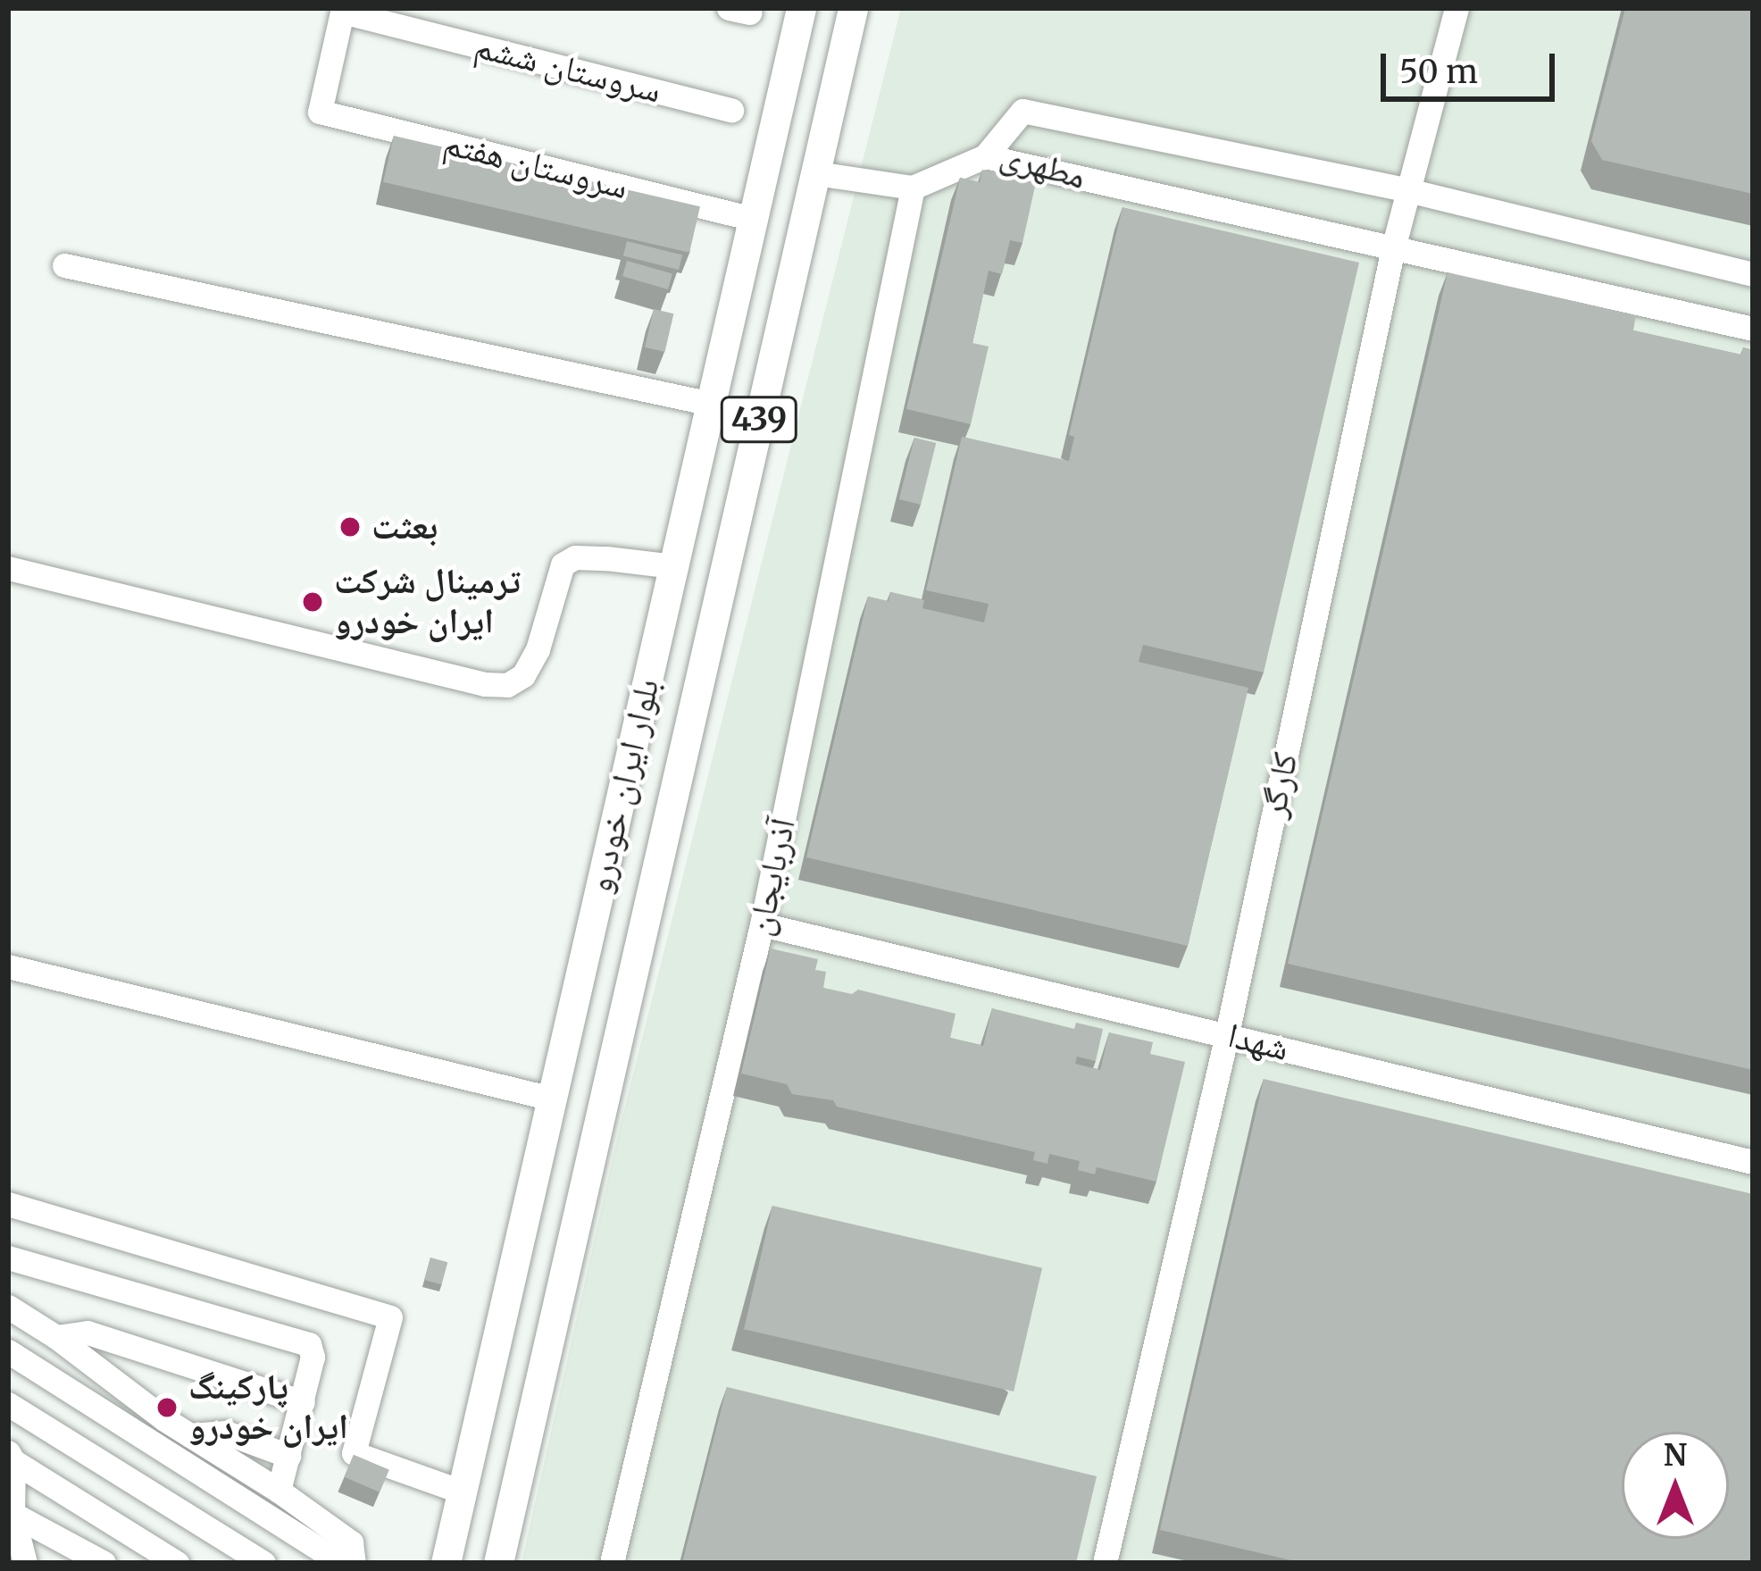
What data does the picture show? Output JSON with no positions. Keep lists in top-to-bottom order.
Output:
{
  "streets": {
    "main road": ["439", "بلوار ایران خودرو"],
    "street": [
      "سروستان ششم",
      "سروستان هفتم",
      "مطهری",
      "کارگر",
      "آذربایجان",
      "شهدا"
    ]
  },
  "crossings": [
    ["سروستان ششم", "سروستان هفتم"],
    ["سروستان هفتم", "بلوار ایران خودرو"],
    ["مطهری", "کارگر"],
    ["کارگر", "شهدا"],
    ["آذربایجان", "شهدا"]
  ],
  "places": ["بعثت", "ترمینال شرکت ایران خودرو", "پارکینگ ایران خودرو"],
  "scale_bar": "50 m",
  "north": "top"
}
